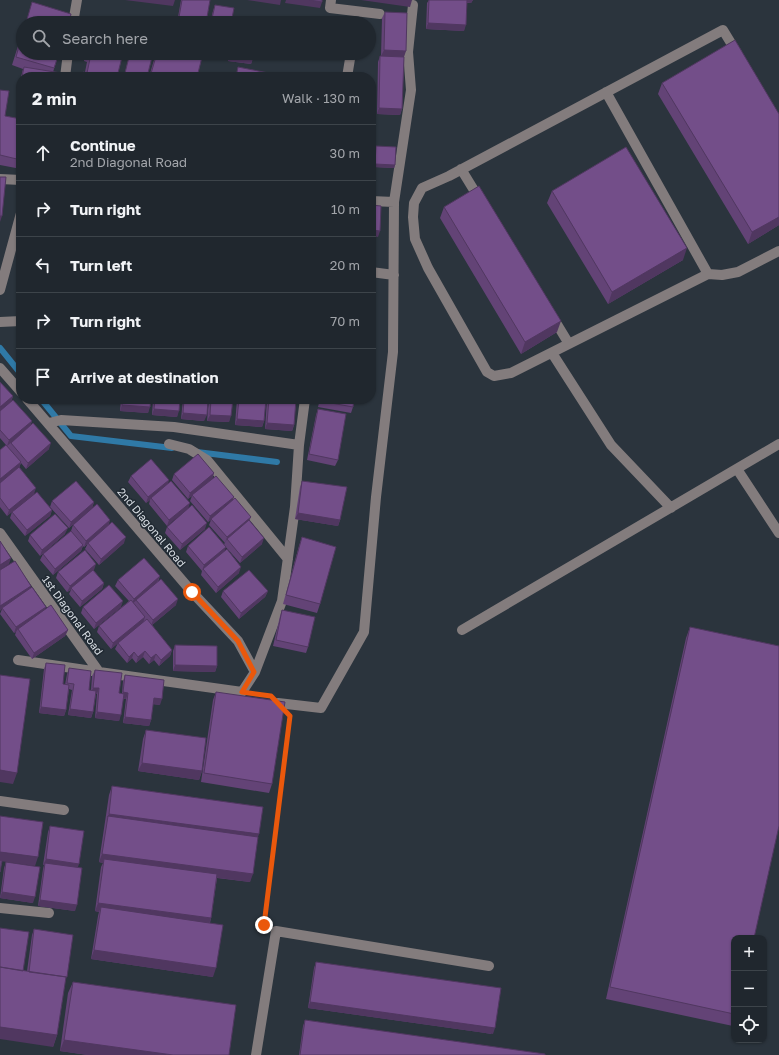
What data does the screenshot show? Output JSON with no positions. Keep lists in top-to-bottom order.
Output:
{
  "streets": {
    "street": ["2nd Diagonal Road", "1st Diagonal Road"]
  },
  "crossings": [
    ["2nd Diagonal Road", "1st Diagonal Road"]
  ],
  "page": {
    "search": "Search here",
    "heading": ["2 min", "Walk · 130 m"],
    "list": [
      ["Continue", "2nd Diagonal Road", "30 m"],
      ["Turn right", "10 m"],
      ["Turn left", "20 m"],
      ["Turn right", "70 m"],
      "Arrive at destination"
    ],
    "map_buttons": ["+", "−"]
  }
}
